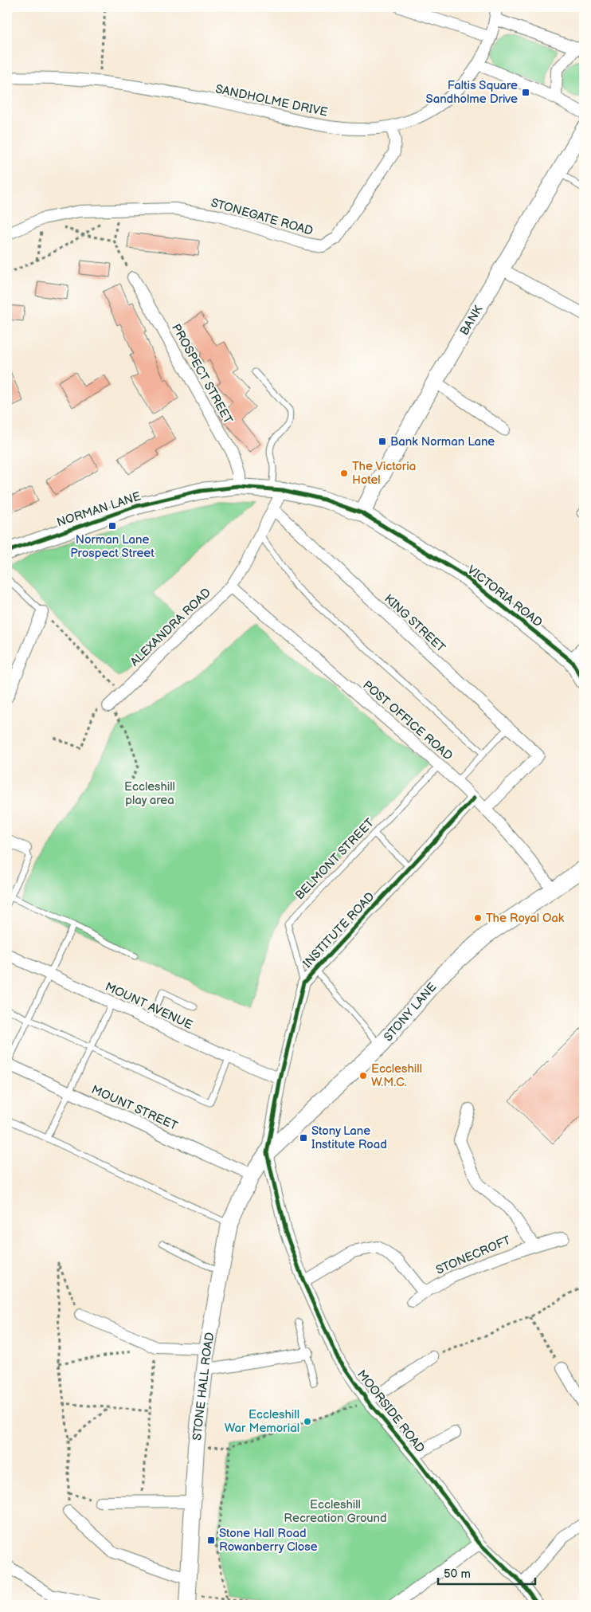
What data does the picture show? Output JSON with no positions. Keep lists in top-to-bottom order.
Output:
{
  "streets": {
    "street": [
      "SANDHOLME DRIVE",
      "STONEGATE ROAD",
      "BANK",
      "PROSPECT STREET",
      "NORMAN LANE",
      "VICTORIA ROAD",
      "KING STREET",
      "ALEXANDRA ROAD",
      "POST OFFICE ROAD",
      "INSTITUTE ROAD",
      "MOUNT AVENUE",
      "STONY LANE",
      "MOUNT STREET",
      "STONECROFT",
      "STONE HALL ROAD",
      "MOORSIDE ROAD"
    ],
    "lane": ["BELMONT STREET"]
  },
  "crossings": [
    ["SANDHOLME DRIVE", "STONEGATE ROAD"],
    ["BANK", "NORMAN LANE"],
    ["BANK", "VICTORIA ROAD"],
    ["PROSPECT STREET", "NORMAN LANE"],
    ["NORMAN LANE", "VICTORIA ROAD"],
    ["NORMAN LANE", "ALEXANDRA ROAD"],
    ["KING STREET", "ALEXANDRA ROAD"],
    ["KING STREET", "POST OFFICE ROAD"],
    ["ALEXANDRA ROAD", "POST OFFICE ROAD"],
    ["POST OFFICE ROAD", "BELMONT STREET"],
    ["POST OFFICE ROAD", "INSTITUTE ROAD"],
    ["POST OFFICE ROAD", "STONY LANE"],
    ["BELMONT STREET", "INSTITUTE ROAD"],
    ["INSTITUTE ROAD", "MOUNT AVENUE"],
    ["INSTITUTE ROAD", "STONY LANE"],
    ["INSTITUTE ROAD", "MOORSIDE ROAD"],
    ["STONY LANE", "MOUNT STREET"],
    ["STONY LANE", "STONE HALL ROAD"],
    ["STONY LANE", "MOORSIDE ROAD"],
    ["MOUNT STREET", "STONE HALL ROAD"]
  ],
  "parks": ["Eccleshill play area", "Eccleshill Recreation Ground"],
  "places": {
    "transit": [
      "Faltis Square Sandholme Drive",
      "Bank Norman Lane",
      "Norman Lane Prospect Street",
      "Stony Lane Institute Road",
      "Stone Hall Road Rowanberry Close"
    ],
    "other": [
      "The Victoria Hotel",
      "The Royal Oak",
      "Eccleshill W.M.C.",
      "Eccleshill War Memorial"
    ]
  },
  "scale_bar": "50 m"
}
